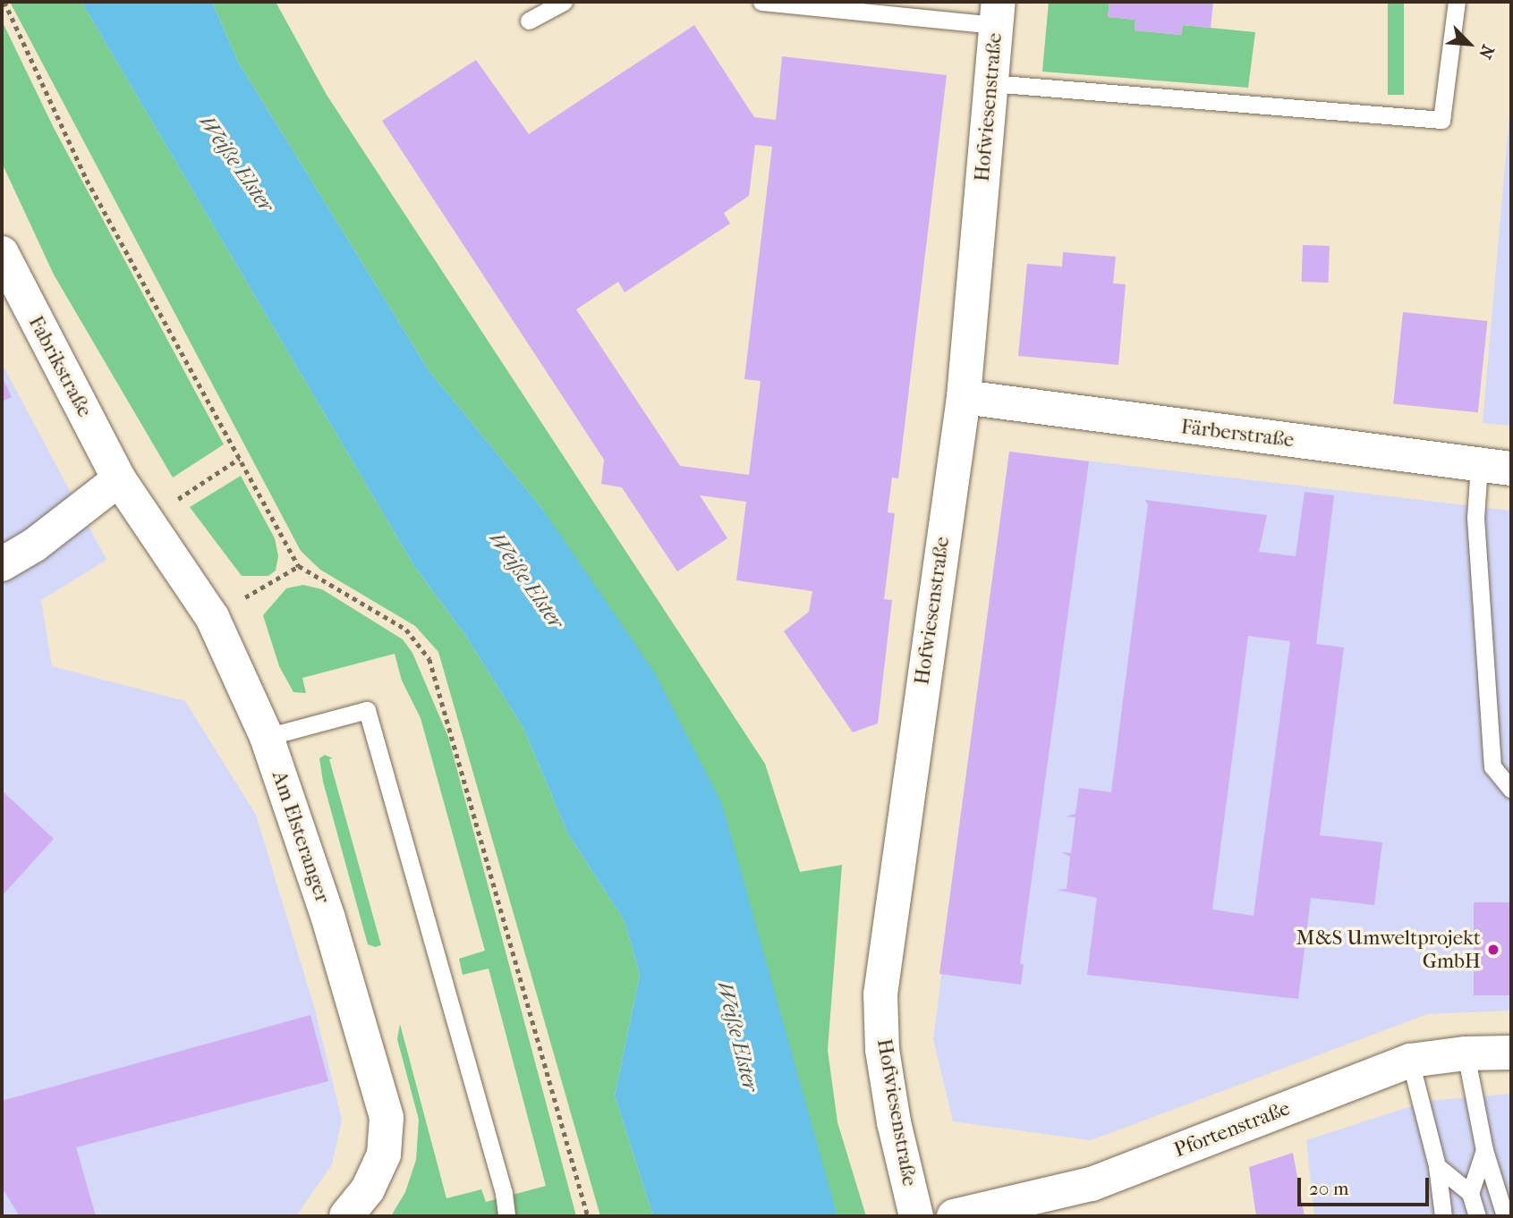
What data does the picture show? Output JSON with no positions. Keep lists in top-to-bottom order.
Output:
{
  "streets": {
    "street": [
      "Hofwiesenstraße",
      "Fabrikstraße",
      "Färberstraße",
      "Am Elsteranger",
      "Pfortenstraße"
    ]
  },
  "crossings": [
    ["Hofwiesenstraße", "Färberstraße"],
    ["Fabrikstraße", "Am Elsteranger"]
  ],
  "water": ["Weiße Elster"],
  "places": ["M&S Umweltprojekt GmbH"],
  "scale_bar": "20 m",
  "north": "bottom right"
}
